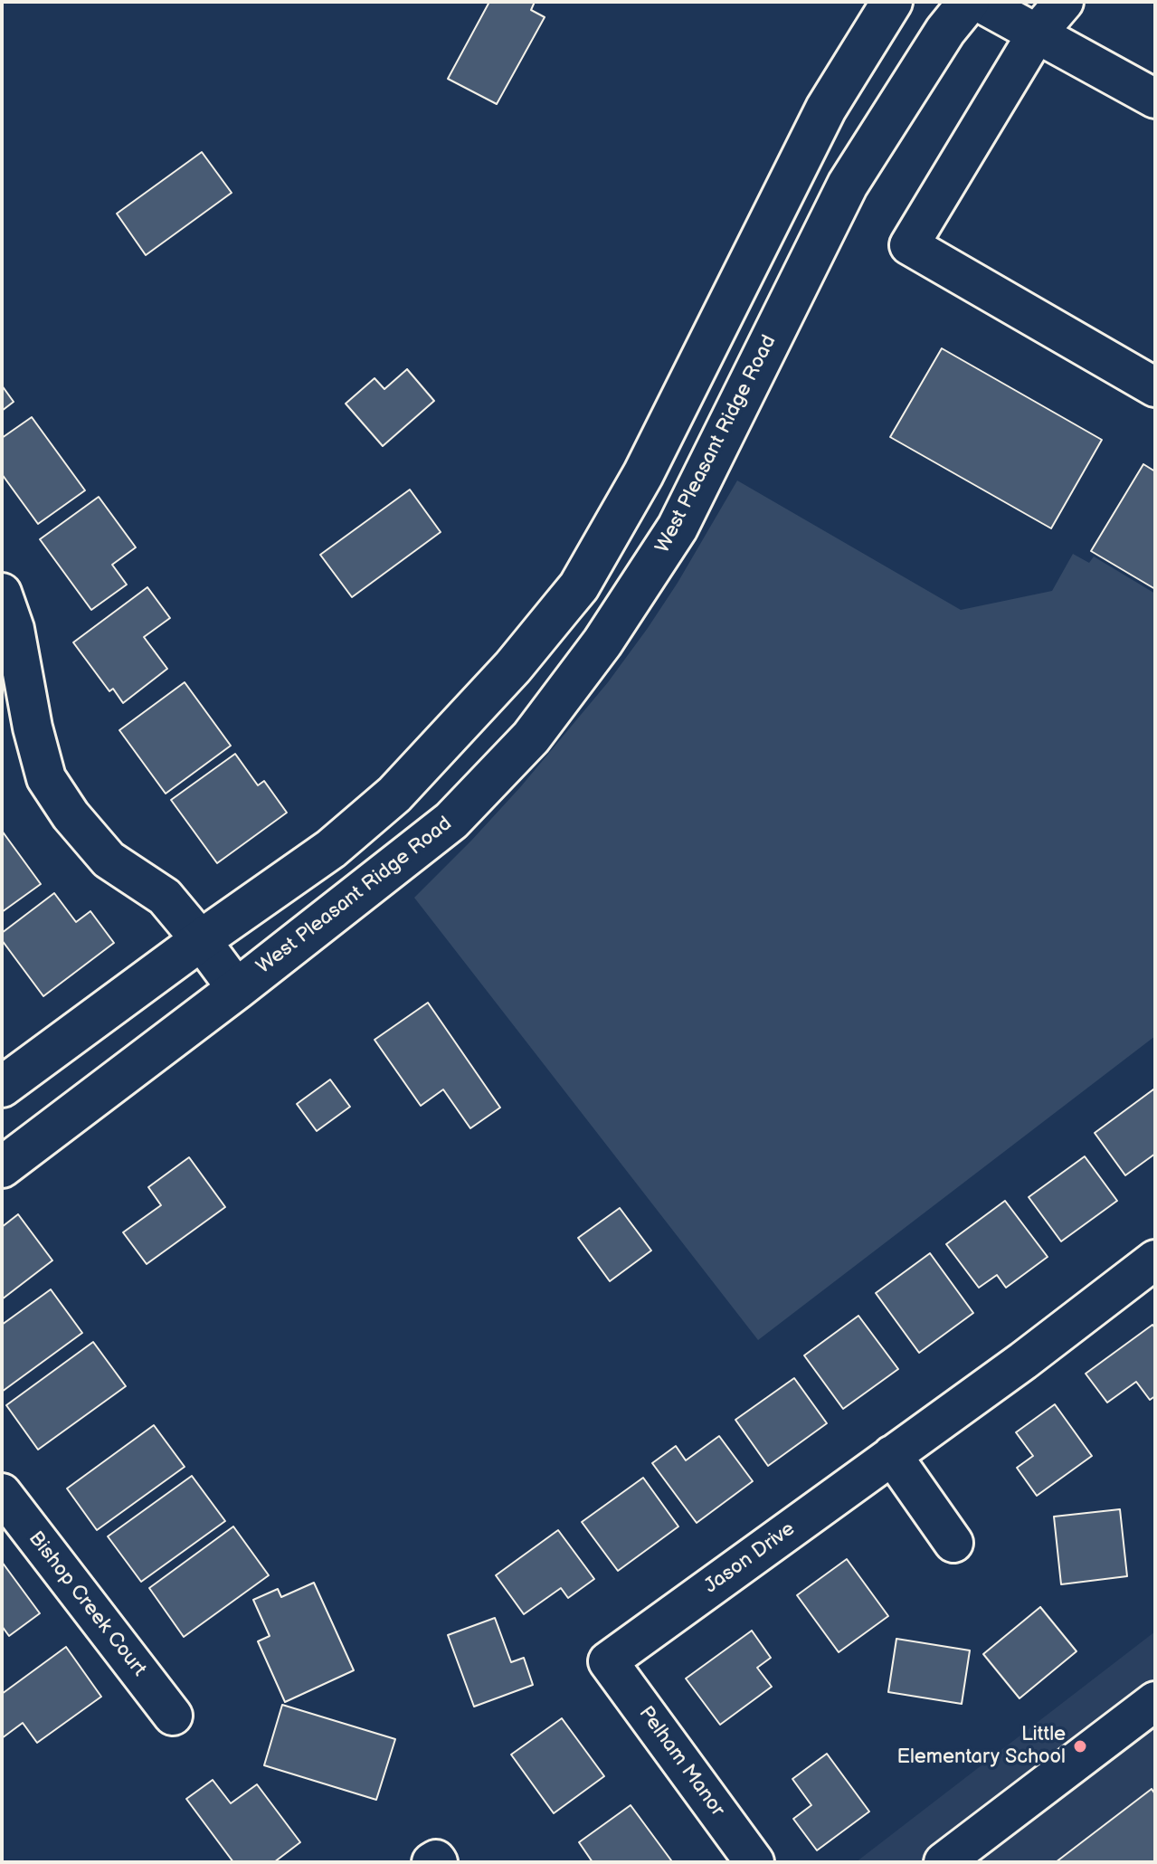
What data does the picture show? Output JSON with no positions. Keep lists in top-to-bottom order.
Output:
{
  "streets": {
    "main road": ["West Pleasant Ridge Road"],
    "street": ["Jason Drive", "Bishop Creek Court", "Pelham Manor"]
  },
  "crossings": [
    ["Jason Drive", "Pelham Manor"]
  ],
  "places": ["Little Elementary School"]
}
